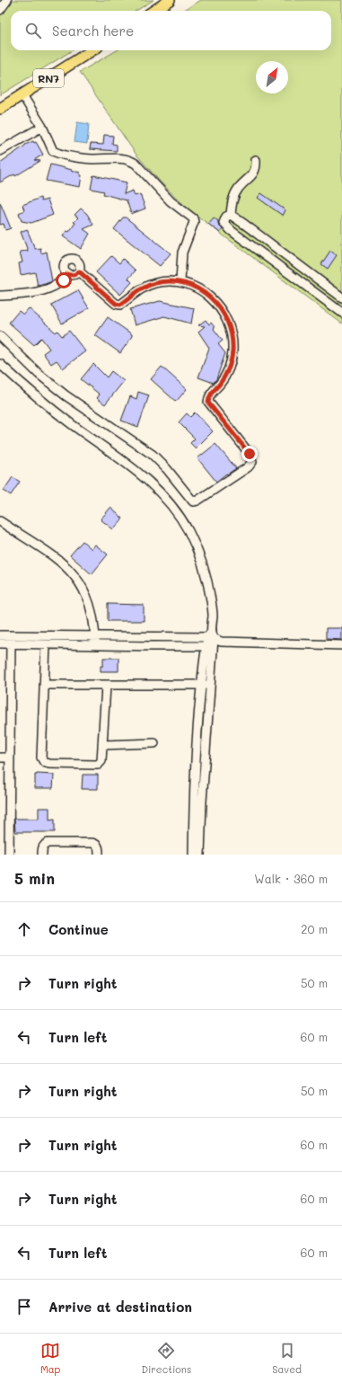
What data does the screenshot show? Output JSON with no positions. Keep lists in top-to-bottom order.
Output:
{
  "streets": {
    "main road": ["RN7"]
  },
  "north": "top right",
  "page": {
    "search": "Search here",
    "heading": ["5 min", "Walk · 360 m"],
    "list": [
      ["Continue", "20 m"],
      ["Turn right", "50 m"],
      ["Turn left", "60 m"],
      ["Turn right", "50 m"],
      ["Turn right", "60 m"],
      ["Turn right", "60 m"],
      ["Turn left", "60 m"],
      "Arrive at destination"
    ],
    "nav": ["Map", "Directions", "Saved"]
  }
}
